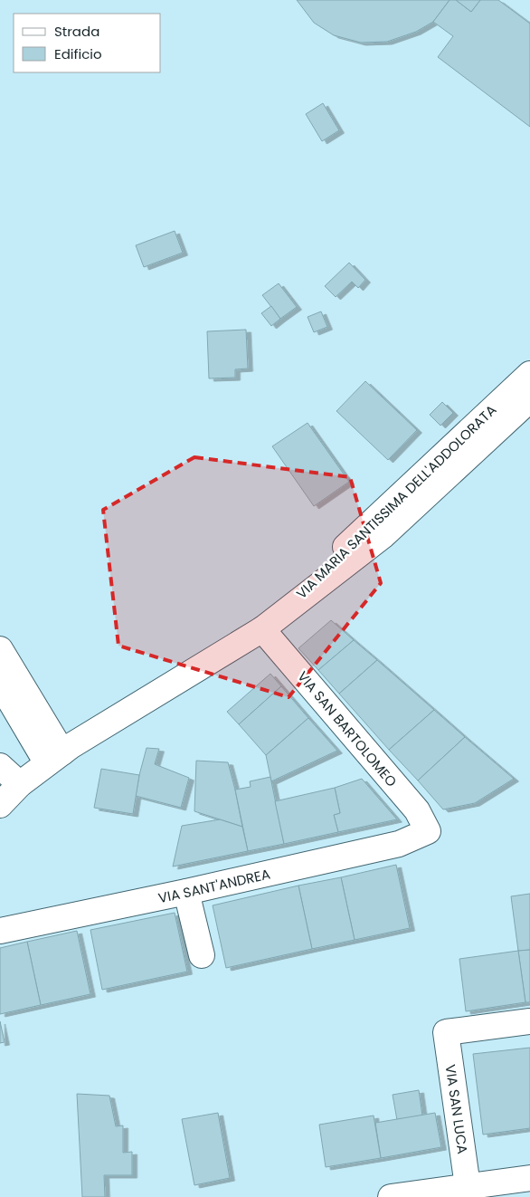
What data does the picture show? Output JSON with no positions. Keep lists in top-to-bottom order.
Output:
{
  "streets": {
    "street": [
      "VIA MARIA SANTISSIMA DELL'ADDOLORATA",
      "VIA SAN BARTOLOMEO",
      "VIA SANT'ANDREA",
      "VIA SAN LUCA"
    ]
  },
  "crossings": [
    ["VIA MARIA SANTISSIMA DELL'ADDOLORATA", "VIA SAN BARTOLOMEO"],
    ["VIA SAN BARTOLOMEO", "VIA SANT'ANDREA"]
  ],
  "legend": ["Strada", "Edificio"]
}
